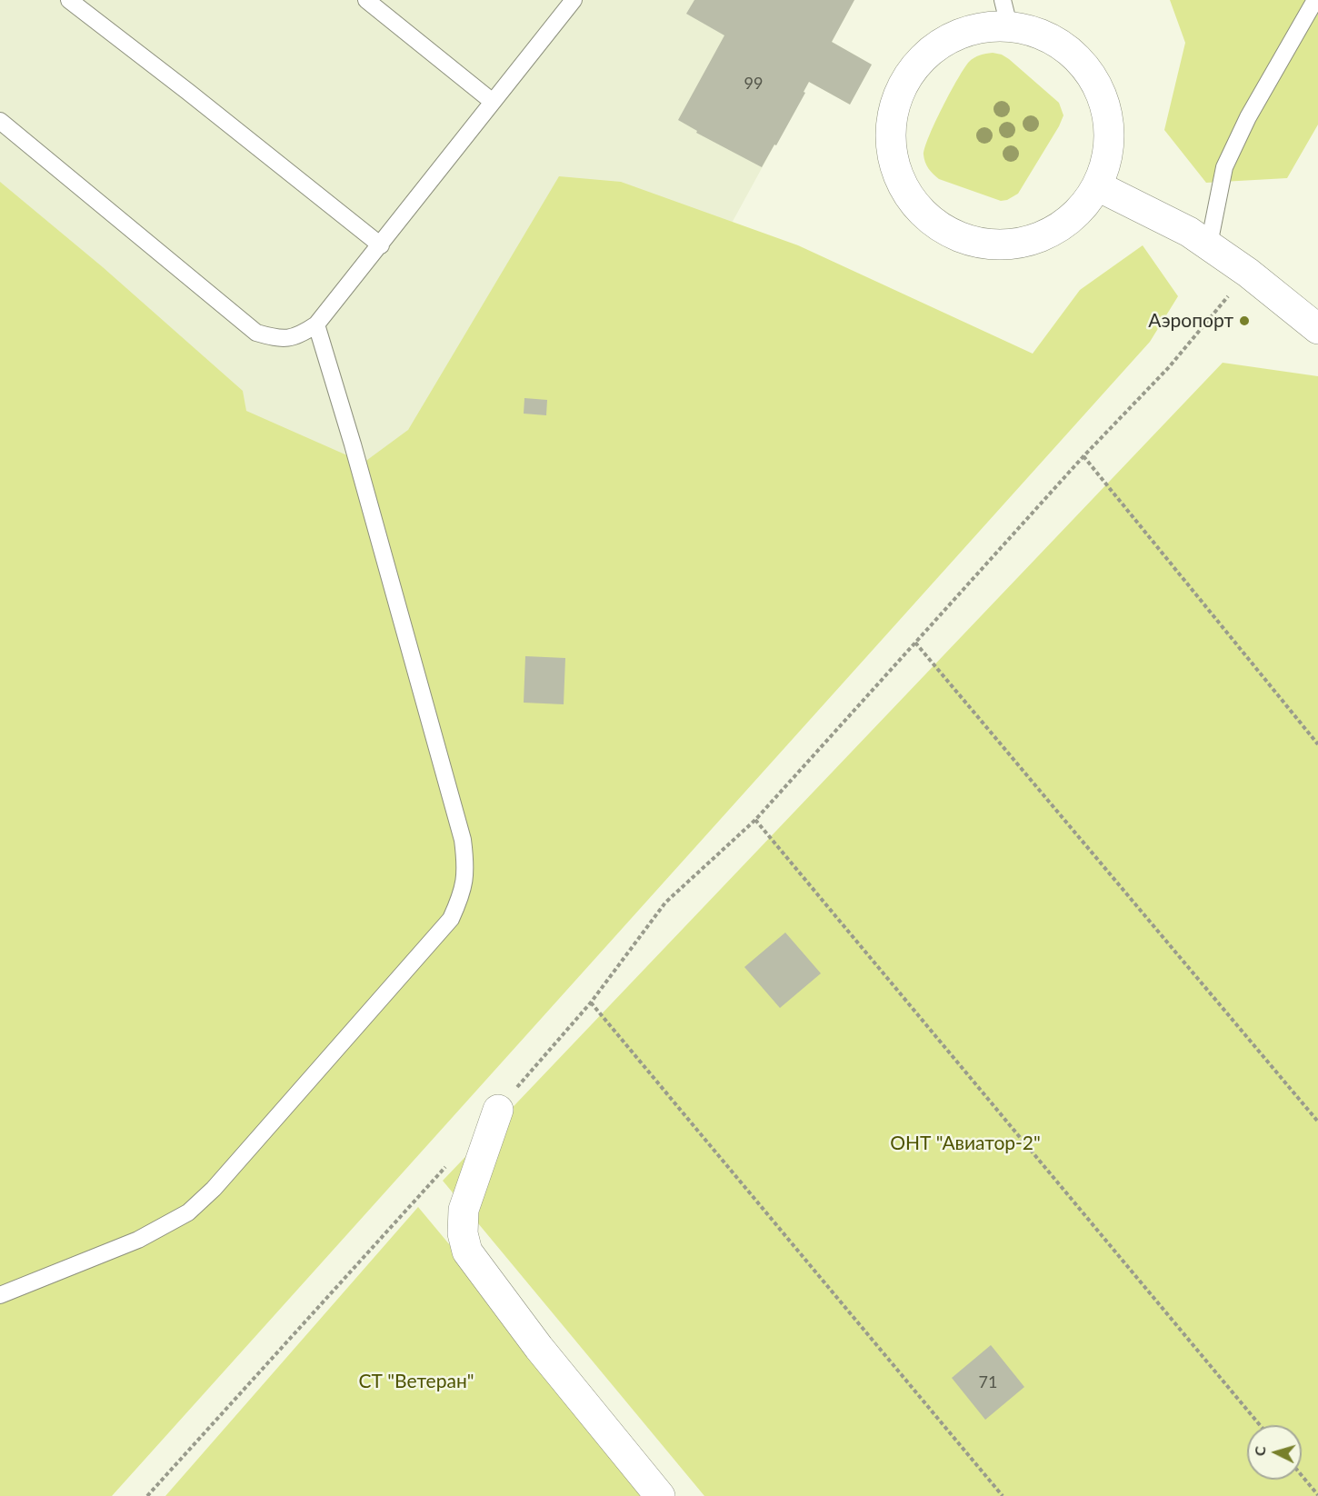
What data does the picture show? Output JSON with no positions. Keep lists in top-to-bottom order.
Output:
{
  "parks": ["ОНТ \"Авиатор-2\"", "СТ \"Ветеран\""],
  "places": ["Аэропорт"],
  "house_numbers": ["99", "71"],
  "north": "left"
}
